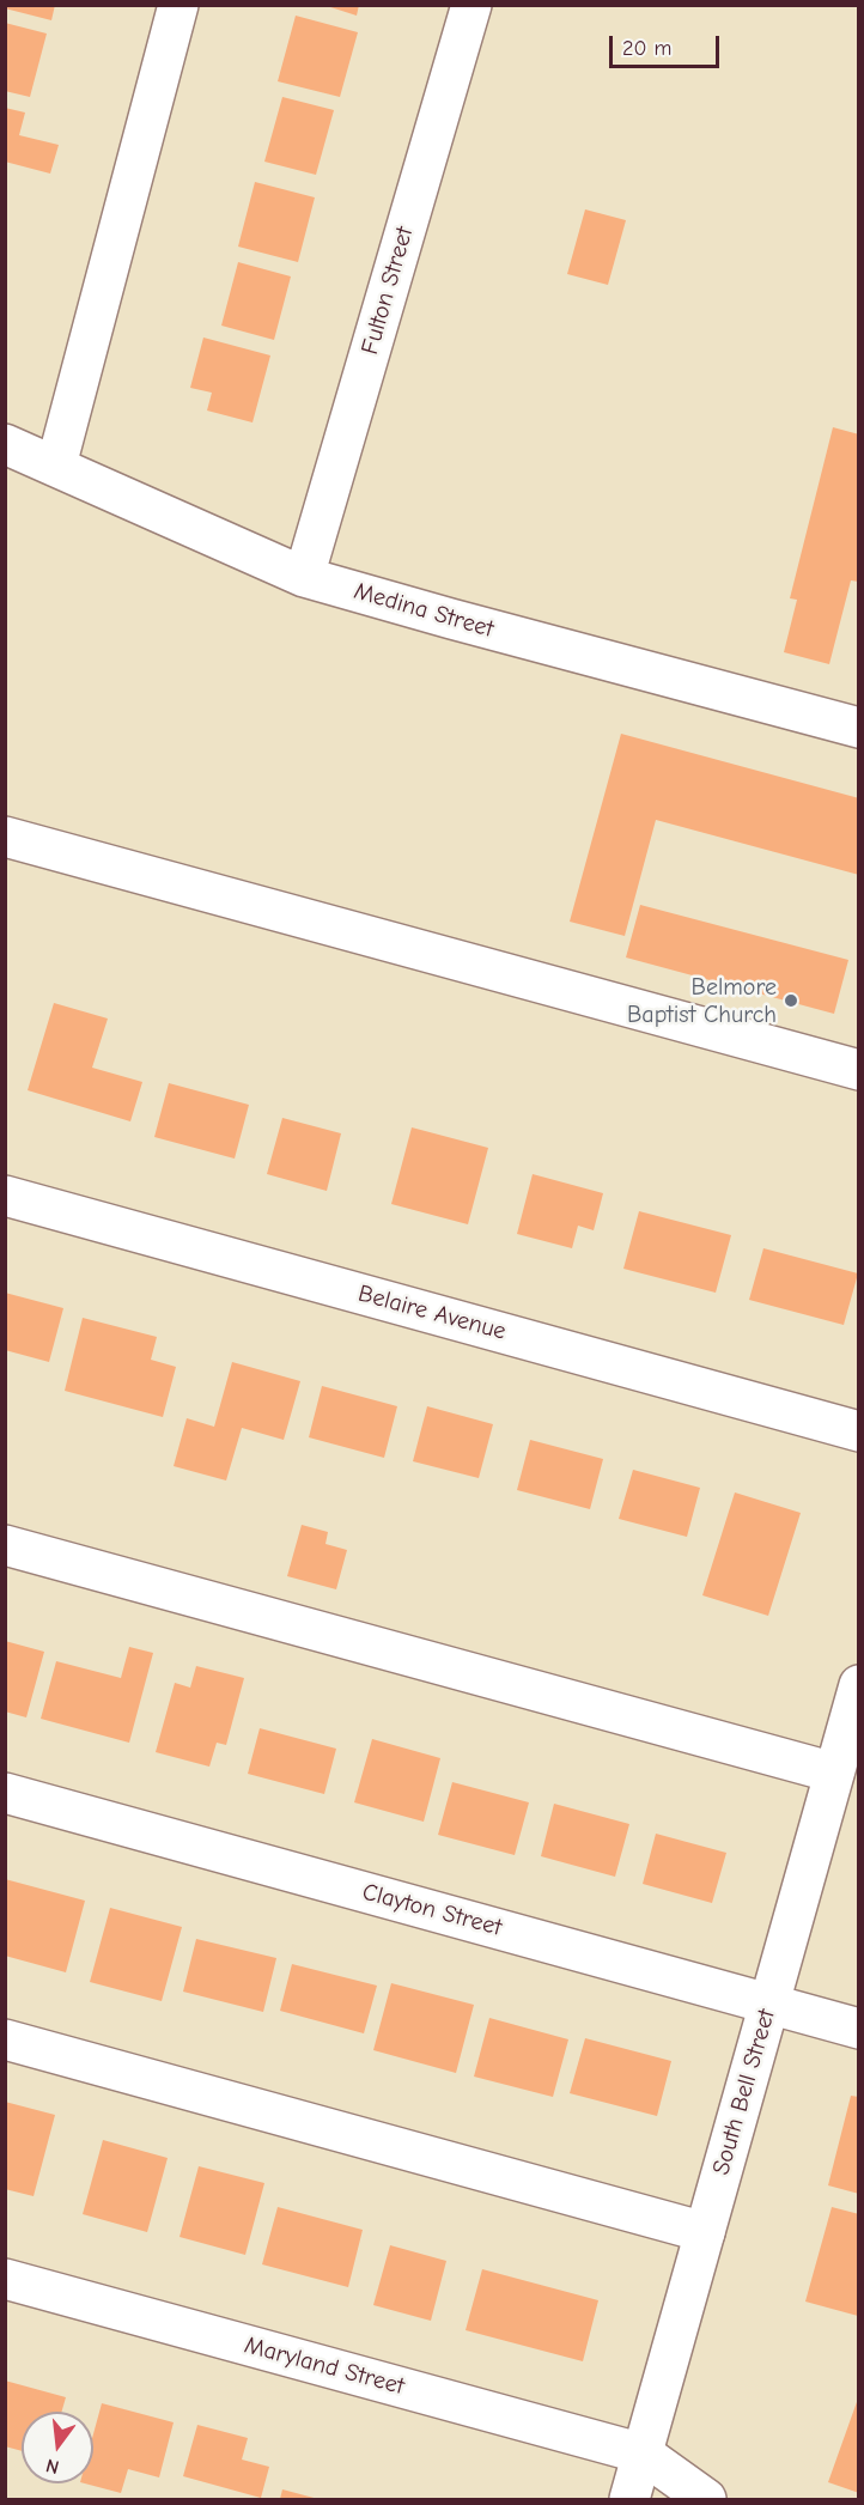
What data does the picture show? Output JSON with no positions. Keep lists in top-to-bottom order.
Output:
{
  "streets": {
    "street": [
      "Fulton Street",
      "Medina Street",
      "Belaire Avenue",
      "Clayton Street",
      "South Bell Street",
      "Maryland Street"
    ]
  },
  "crossings": [
    ["Fulton Street", "Medina Street"],
    ["Clayton Street", "South Bell Street"],
    ["South Bell Street", "Maryland Street"]
  ],
  "places": ["Belmore Baptist Church"],
  "scale_bar": "20 m",
  "north": "bottom"
}
